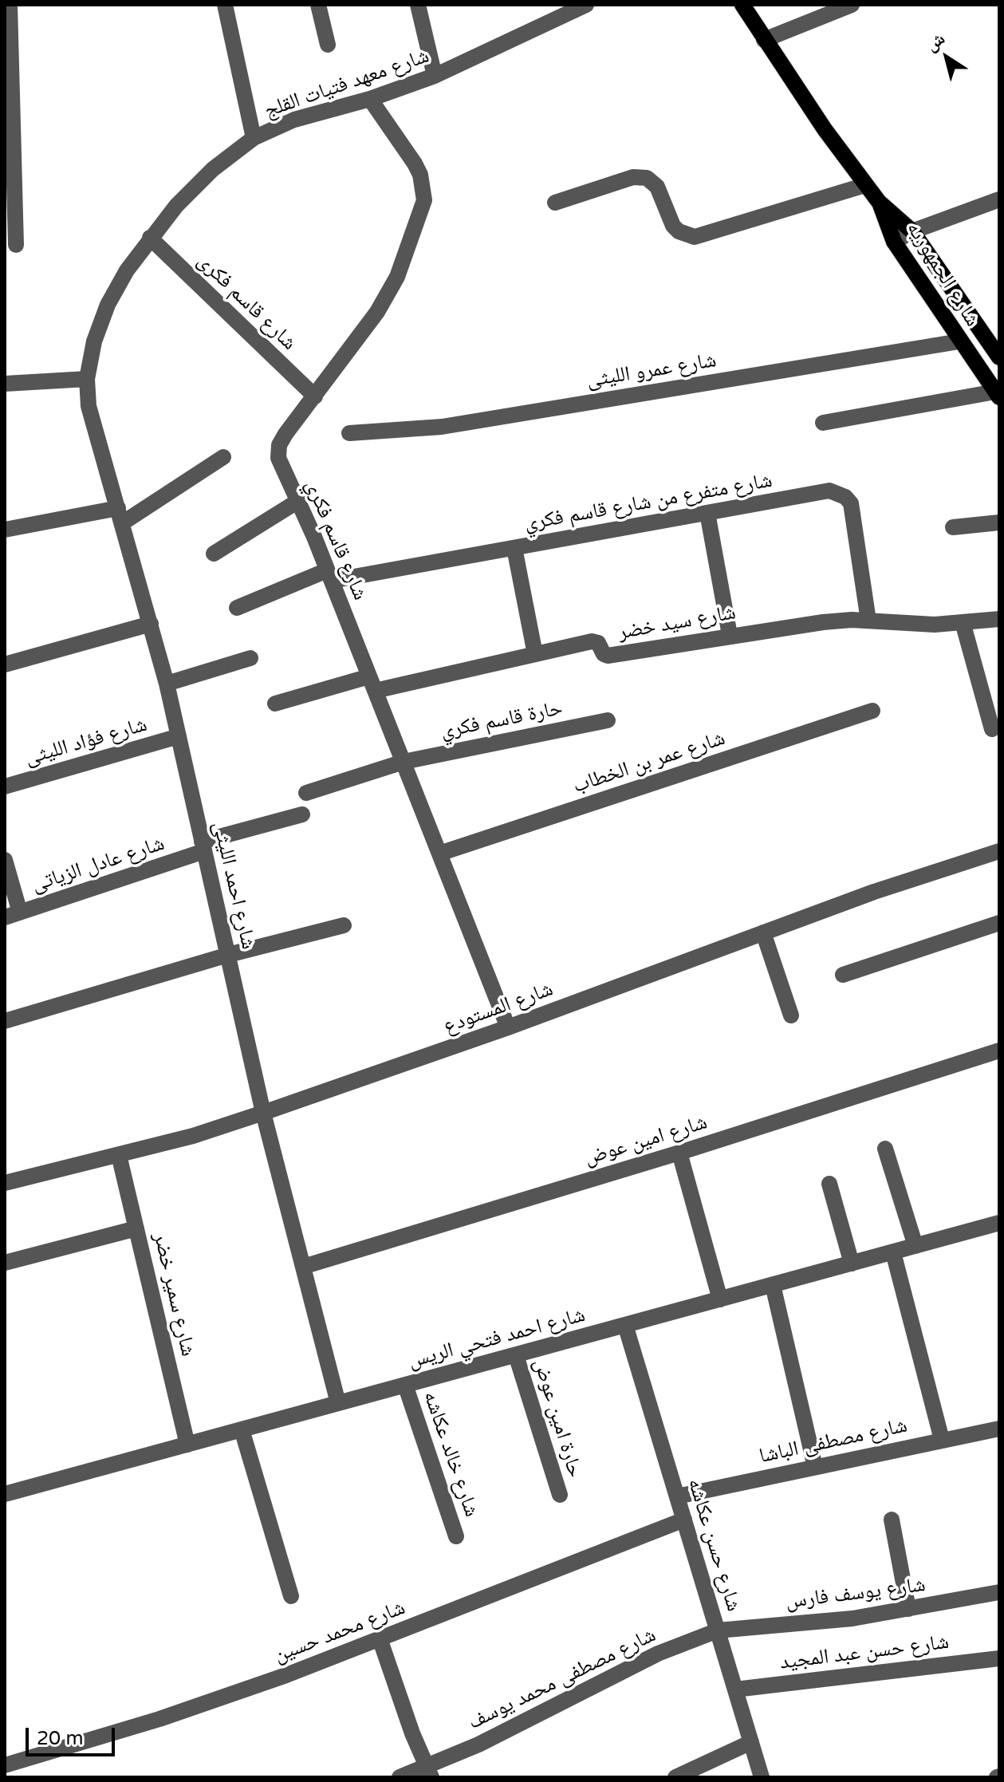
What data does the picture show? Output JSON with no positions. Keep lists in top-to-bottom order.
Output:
{
  "streets": {
    "main road": ["شارع الجمهوريه"],
    "street": [
      "شارع معهد فتيات القلج",
      "شارع قاسم فكرى",
      "شارع عمرو الليثى",
      "شارع متفرع من شارع قاسم فكري",
      "شارع قاسم فكري",
      "شارع سيد خضر",
      "حارة قاسم فكري",
      "شارع فؤاد الليثى",
      "شارع عمر بن الخطاب",
      "شارع عادل الزياتى",
      "شارع احمد الليثى",
      "شارع المستودع",
      "شارع امين عوض",
      "شارع سمير خضر",
      "شارع احمد فتحي الريس",
      "حارة امين عوض",
      "شارع مصطفى الباشا",
      "شارع خالد عكاشه",
      "شارع حسن عكاشه",
      "شارع يوسف فارس",
      "شارع محمد حسين",
      "شارع حسن عبد المجيد",
      "شارع مصطفى محمد يوسف"
    ]
  },
  "crossings": [
    ["شارع معهد فتيات القلج", "شارع قاسم فكرى"],
    ["شارع معهد فتيات القلج", "شارع قاسم فكري"],
    ["شارع معهد فتيات القلج", "شارع احمد الليثى"],
    ["شارع الجمهوريه", "شارع عمرو الليثى"],
    ["شارع قاسم فكرى", "شارع قاسم فكري"],
    ["شارع متفرع من شارع قاسم فكري", "شارع قاسم فكري"],
    ["شارع متفرع من شارع قاسم فكري", "شارع سيد خضر"],
    ["شارع قاسم فكري", "شارع سيد خضر"],
    ["شارع قاسم فكري", "حارة قاسم فكري"],
    ["شارع قاسم فكري", "شارع عمر بن الخطاب"],
    ["شارع قاسم فكري", "شارع المستودع"],
    ["شارع فؤاد الليثى", "شارع احمد الليثى"],
    ["شارع عادل الزياتى", "شارع احمد الليثى"],
    ["شارع احمد الليثى", "شارع المستودع"],
    ["شارع احمد الليثى", "شارع امين عوض"],
    ["شارع احمد الليثى", "شارع احمد فتحي الريس"],
    ["شارع المستودع", "شارع سمير خضر"],
    ["شارع سمير خضر", "شارع احمد فتحي الريس"],
    ["شارع احمد فتحي الريس", "حارة امين عوض"],
    ["شارع احمد فتحي الريس", "شارع خالد عكاشه"],
    ["شارع احمد فتحي الريس", "شارع حسن عكاشه"],
    ["شارع مصطفى الباشا", "شارع حسن عكاشه"],
    ["شارع حسن عكاشه", "شارع يوسف فارس"],
    ["شارع حسن عكاشه", "شارع محمد حسين"],
    ["شارع حسن عكاشه", "شارع حسن عبد المجيد"],
    ["شارع حسن عكاشه", "شارع مصطفى محمد يوسف"],
    ["شارع يوسف فارس", "شارع مصطفى محمد يوسف"]
  ],
  "scale_bar": "20 m",
  "north": "top left"
}
